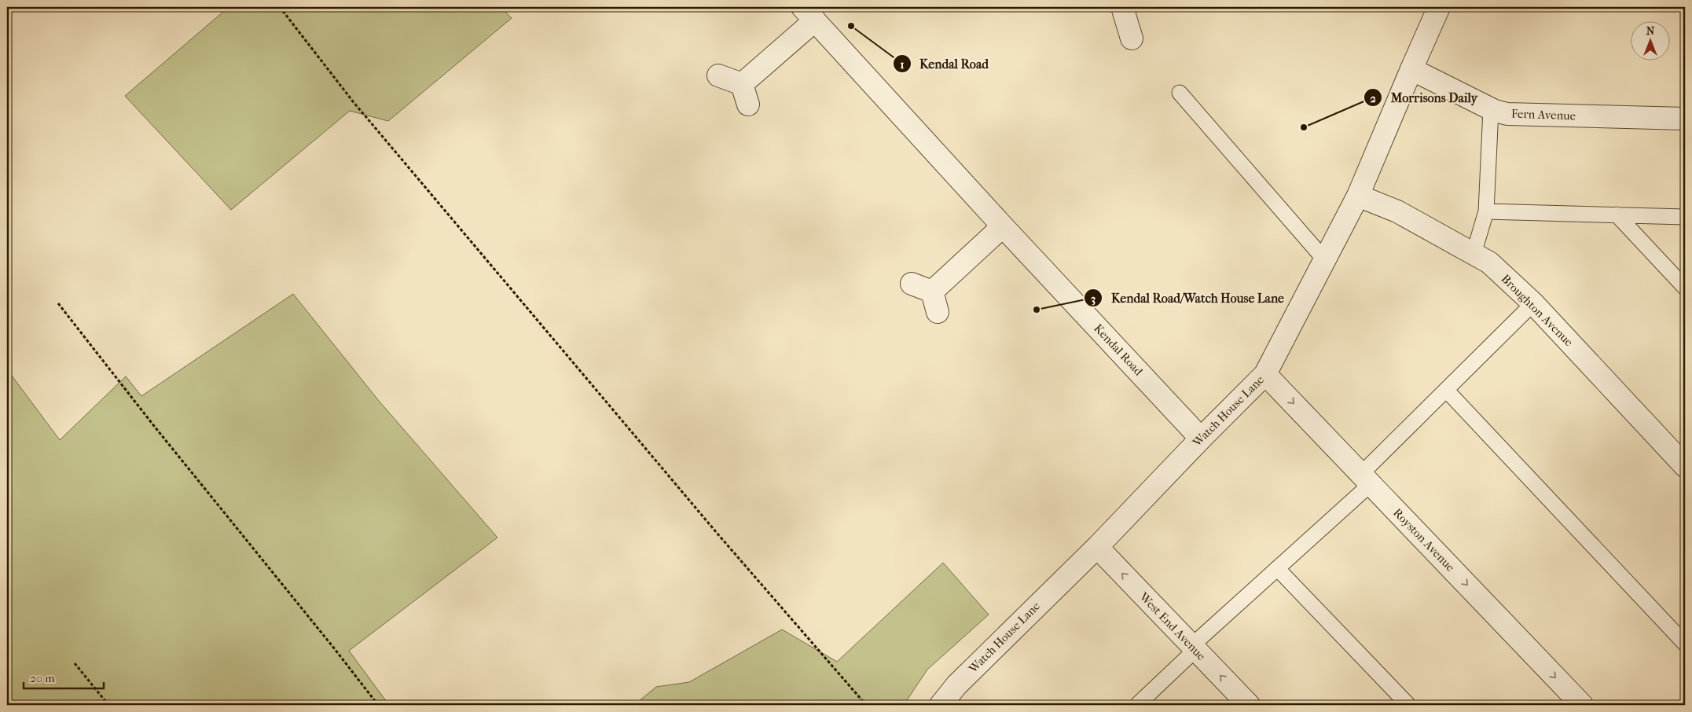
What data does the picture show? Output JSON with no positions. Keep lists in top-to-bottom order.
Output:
{
  "streets": {
    "street": [
      "Fern Avenue",
      "Broughton Avenue",
      "Kendal Road",
      "Watch House Lane",
      "Royston Avenue",
      "West End Avenue"
    ]
  },
  "crossings": [
    ["Fern Avenue", "Watch House Lane"],
    ["Broughton Avenue", "Watch House Lane"],
    ["Kendal Road", "Watch House Lane"],
    ["Watch House Lane", "Royston Avenue"],
    ["Watch House Lane", "West End Avenue"]
  ],
  "one_way": ["Royston Avenue", "West End Avenue"],
  "places": ["Kendal Road", "Morrisons Daily", "Kendal Road/Watch House Lane"],
  "scale_bar": "20 m",
  "north": "top"
}
